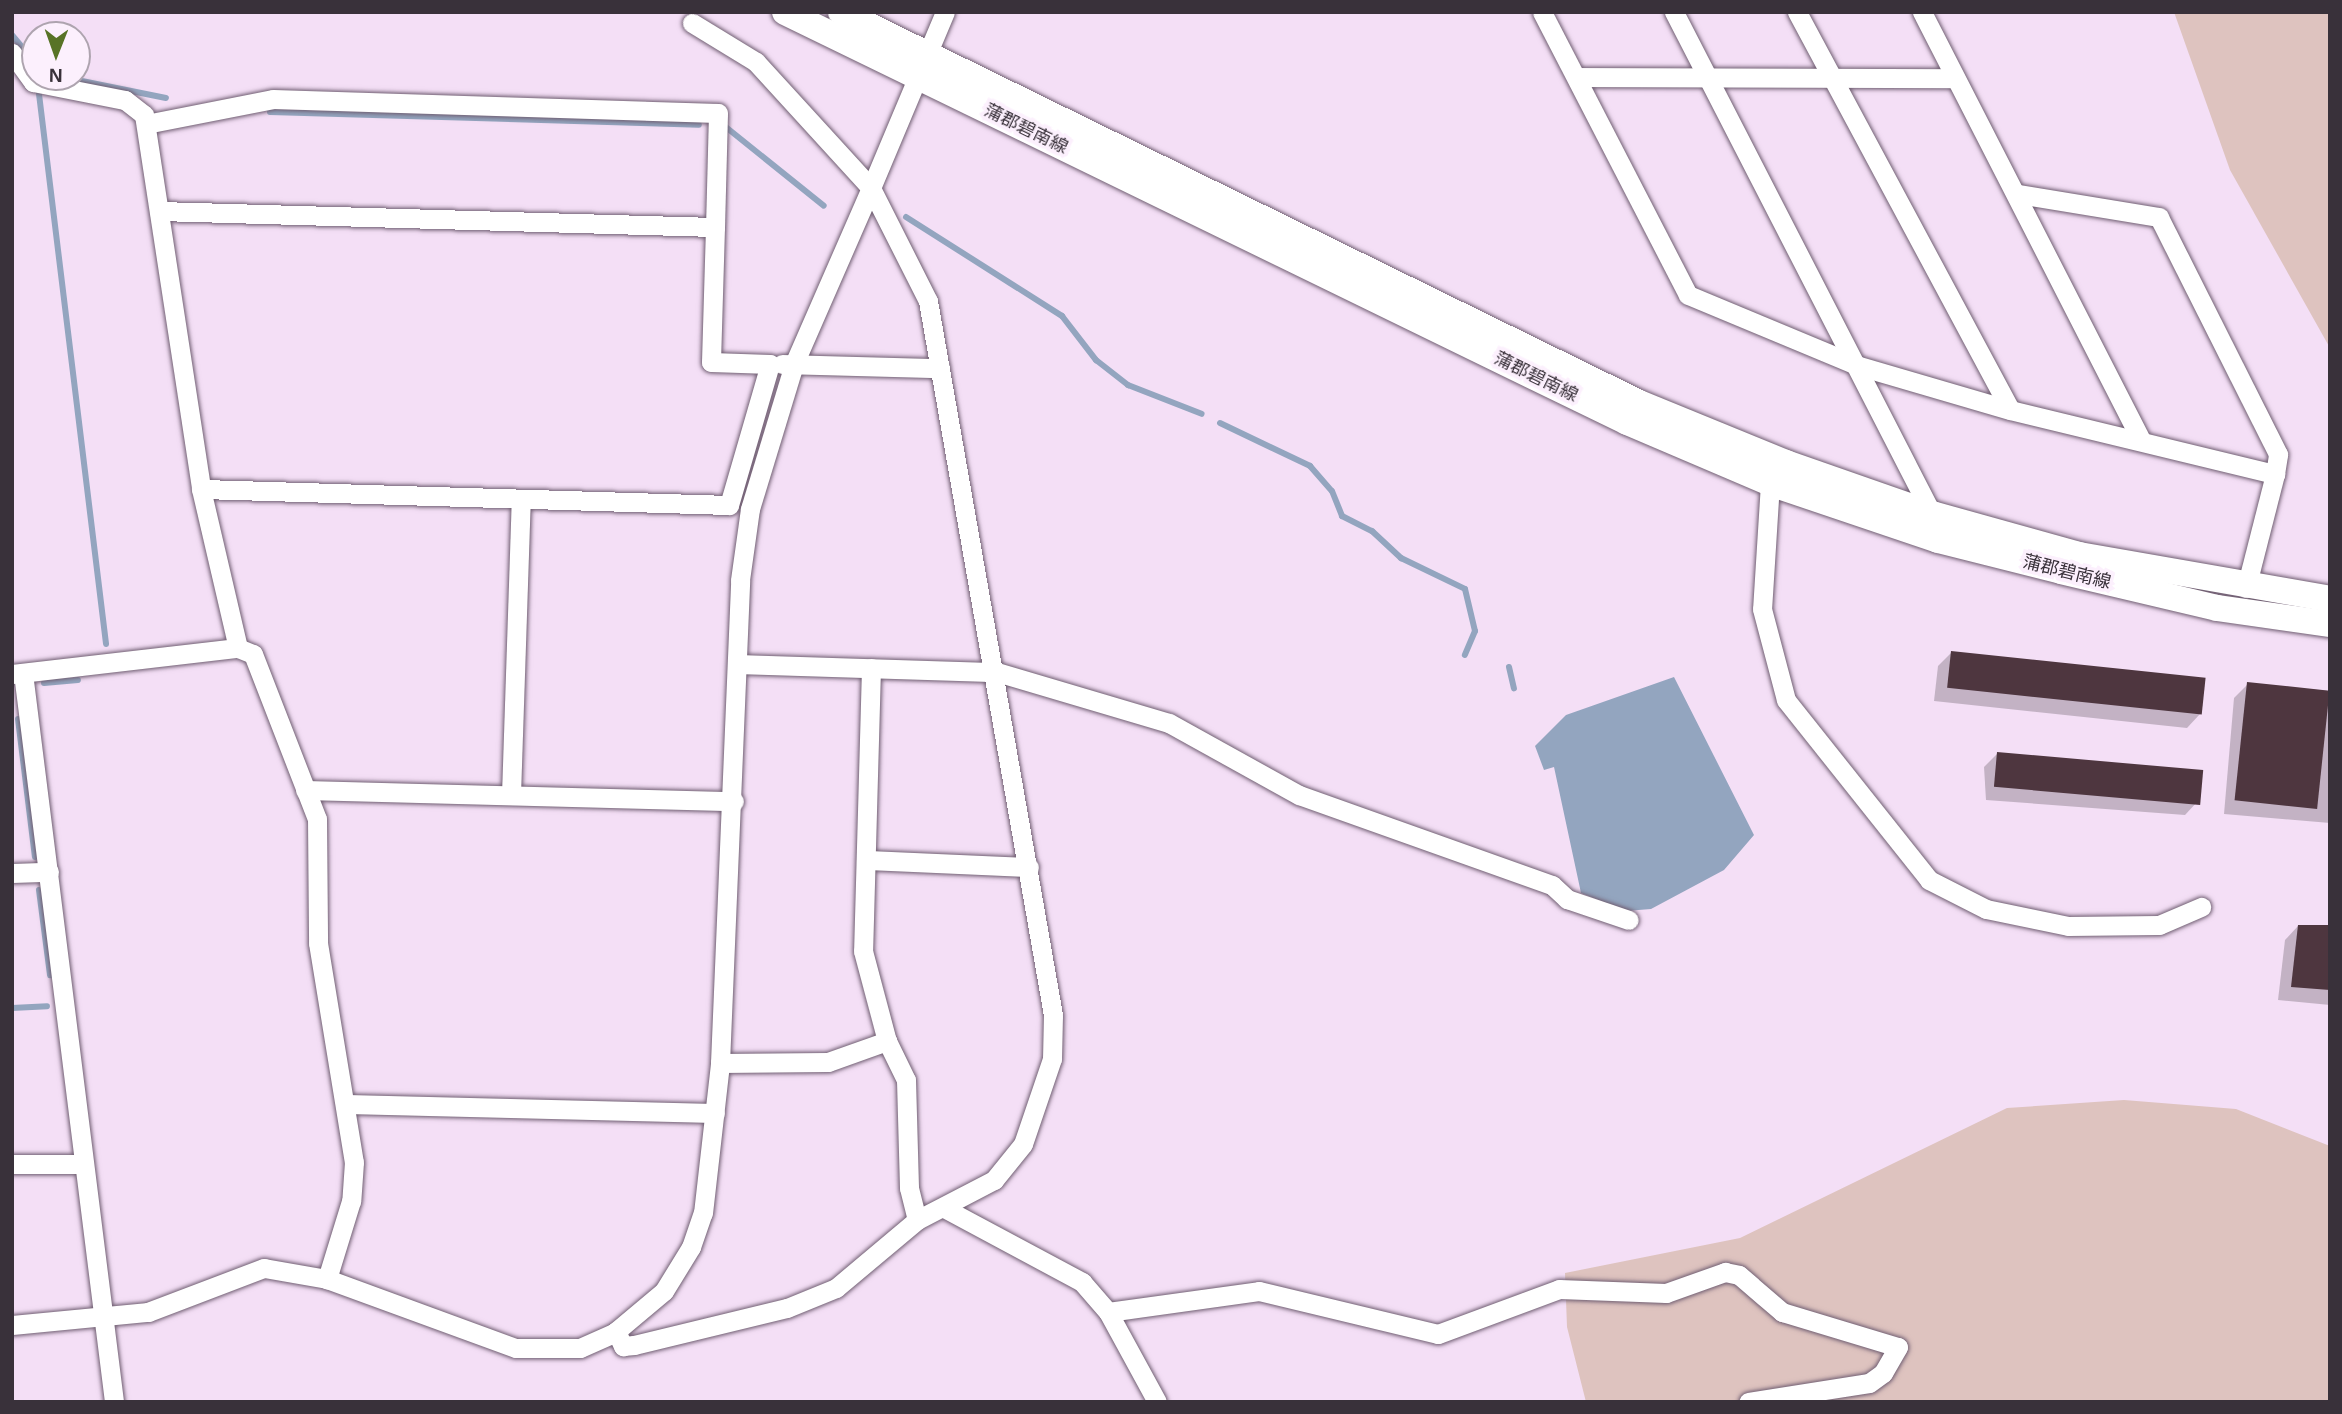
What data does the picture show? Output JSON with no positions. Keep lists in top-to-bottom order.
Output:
{
  "streets": {
    "main road": ["蒲郡碧南線"]
  },
  "north": "bottom"
}
